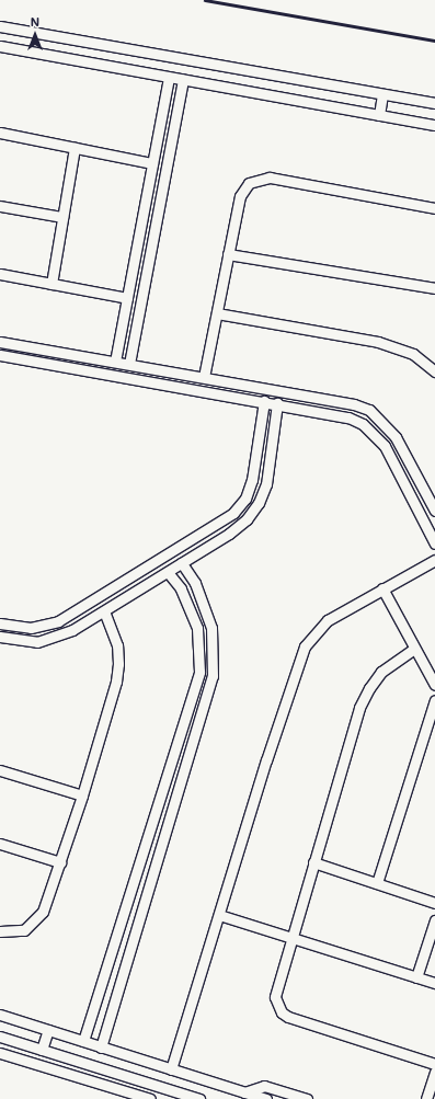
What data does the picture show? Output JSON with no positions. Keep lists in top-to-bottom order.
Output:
{
  "north": "top"
}
